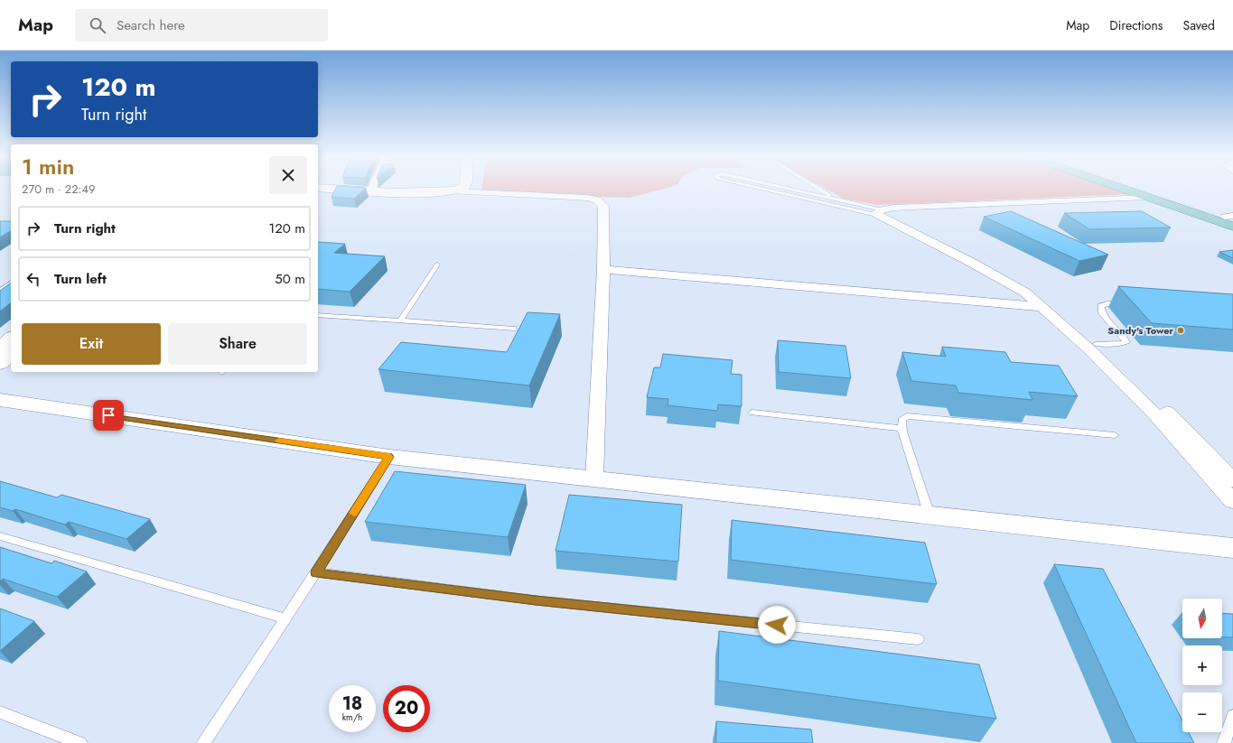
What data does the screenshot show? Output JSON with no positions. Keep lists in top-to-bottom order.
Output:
{
  "places": ["Sandy's Tower"],
  "north": "bottom",
  "page": {
    "header": "Map",
    "search": "Search here",
    "nav": ["Map", "Directions", "Saved"],
    "turn": ["120 m", "Turn right"],
    "heading": ["1 min", "270 m · 22:49"],
    "list": [
      {
        "name": "Turn right",
        "value": "120 m"
      },
      {
        "name": "Turn left",
        "value": "50 m"
      }
    ],
    "buttons": ["Exit", "Share"],
    "map_buttons": ["+", "−"],
    "speed": "18 km/h",
    "limit": "20"
  }
}
